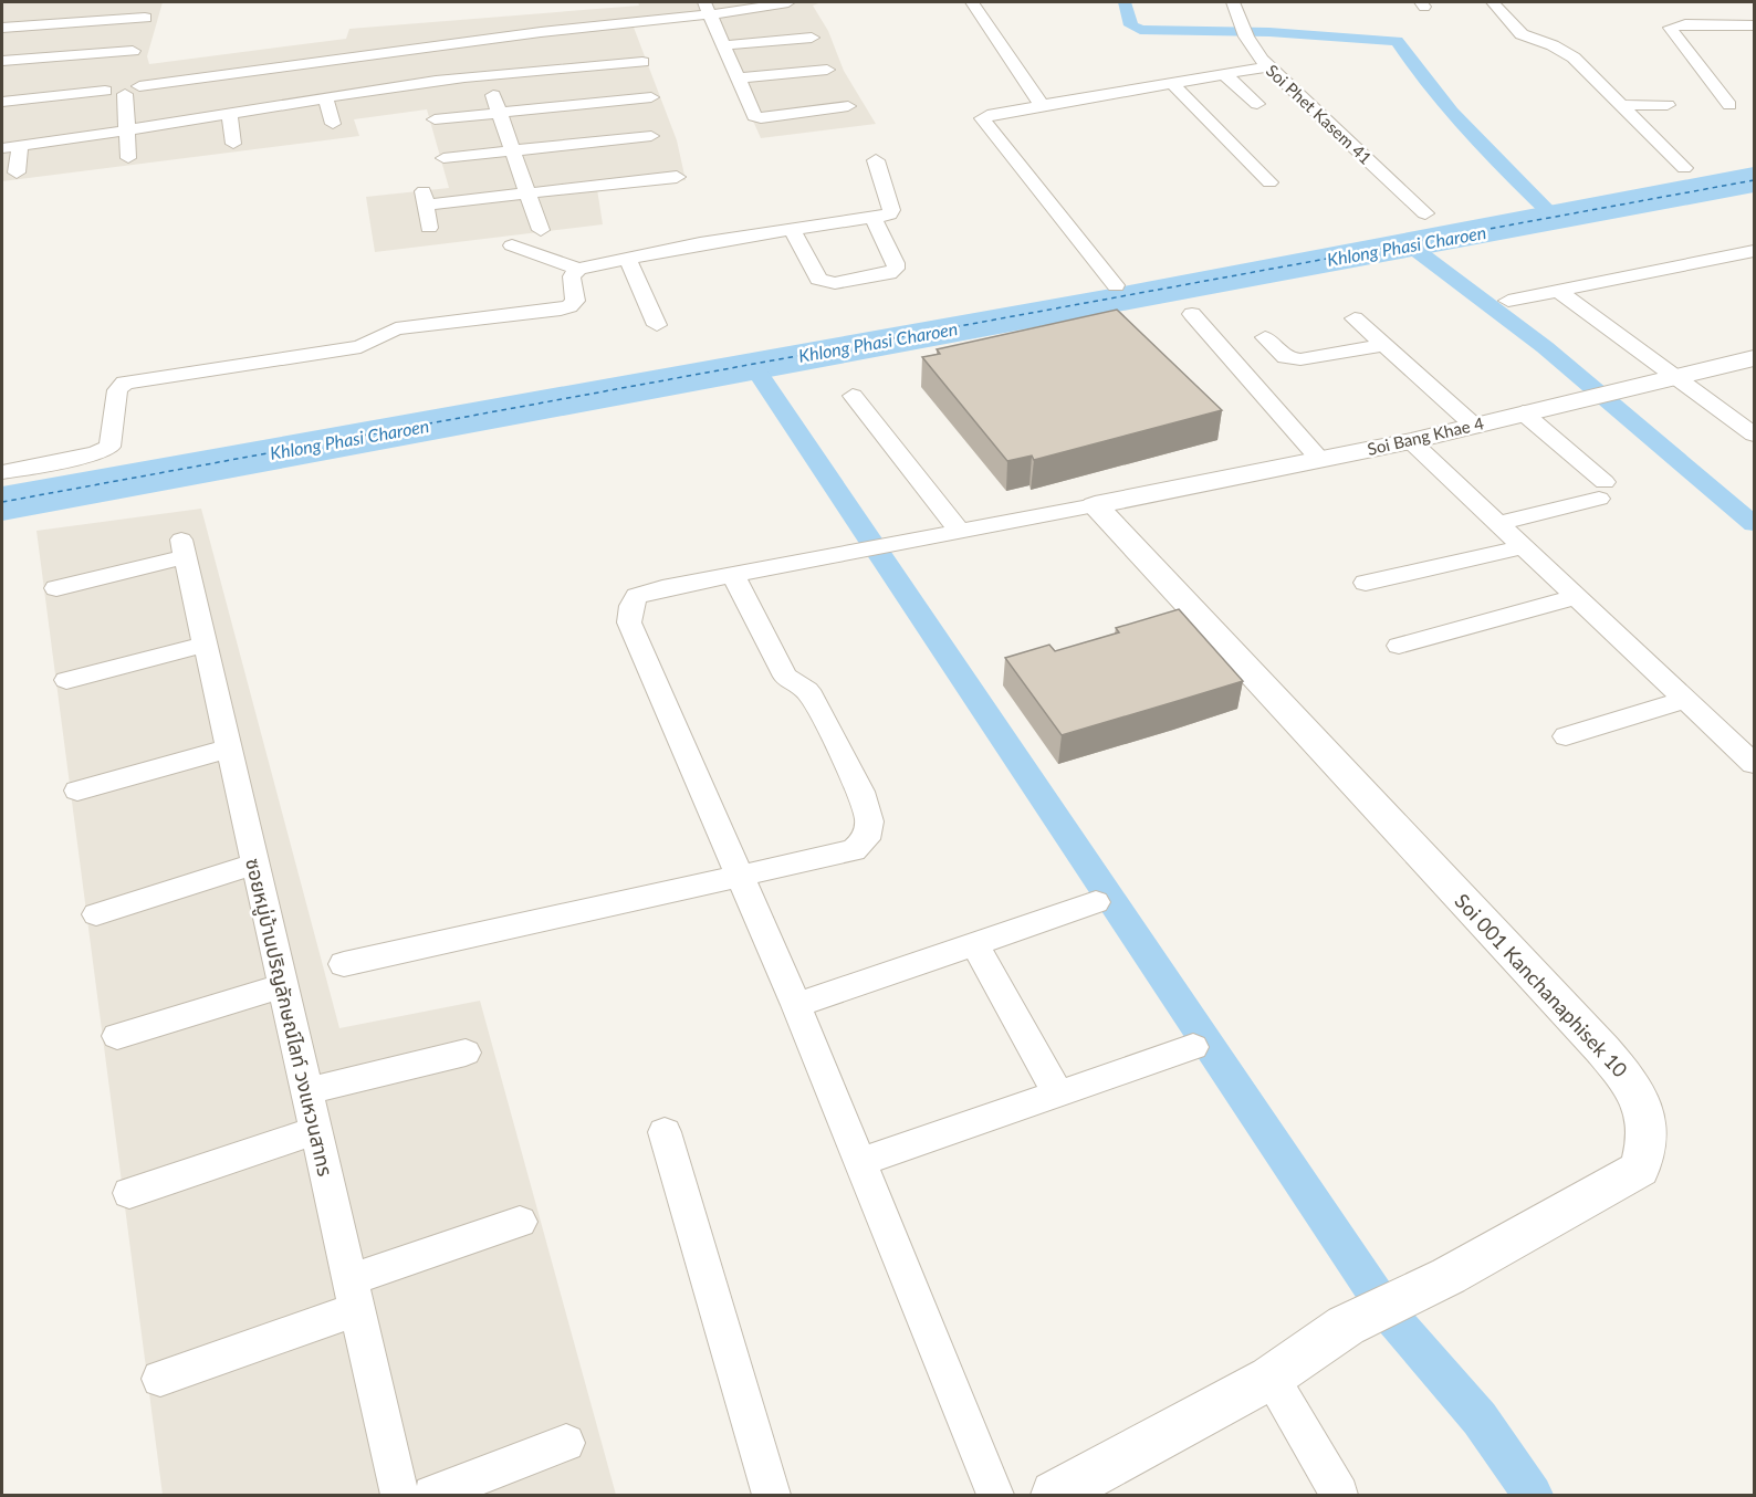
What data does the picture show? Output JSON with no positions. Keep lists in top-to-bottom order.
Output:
{
  "streets": {
    "street": [
      "Soi Phet Kasem 41",
      "Soi Bang Khae 4",
      "Soi 001 Kanchanaphisek 10",
      "ซอยหมู่บ้านปริญลักษณ์ไลท์ วงแหวนสาทร"
    ]
  },
  "crossings": [
    ["Soi Bang Khae 4", "Soi 001 Kanchanaphisek 10"]
  ],
  "water": ["Khlong Phasi Charoen"]
}
